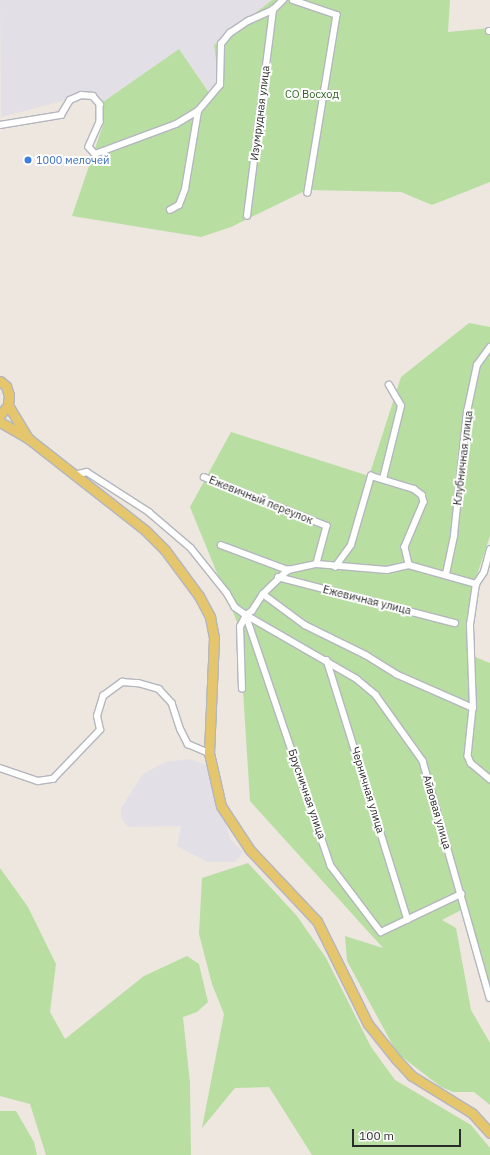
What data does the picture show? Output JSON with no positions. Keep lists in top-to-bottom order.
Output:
{
  "streets": {
    "street": [
      "Изумрудная улица",
      "Клубничная улица",
      "Ежевичный переулок",
      "Ежевичная улица",
      "Черничная улица",
      "Брусничная улица",
      "Айвовая улица"
    ]
  },
  "crossings": [
    ["Черничная улица", "Брусничная улица"],
    ["Черничная улица", "Айвовая улица"],
    ["Брусничная улица", "Айвовая улица"]
  ],
  "parks": ["СО Восход"],
  "places": ["1000 мелочей"],
  "scale_bar": "100 m"
}
